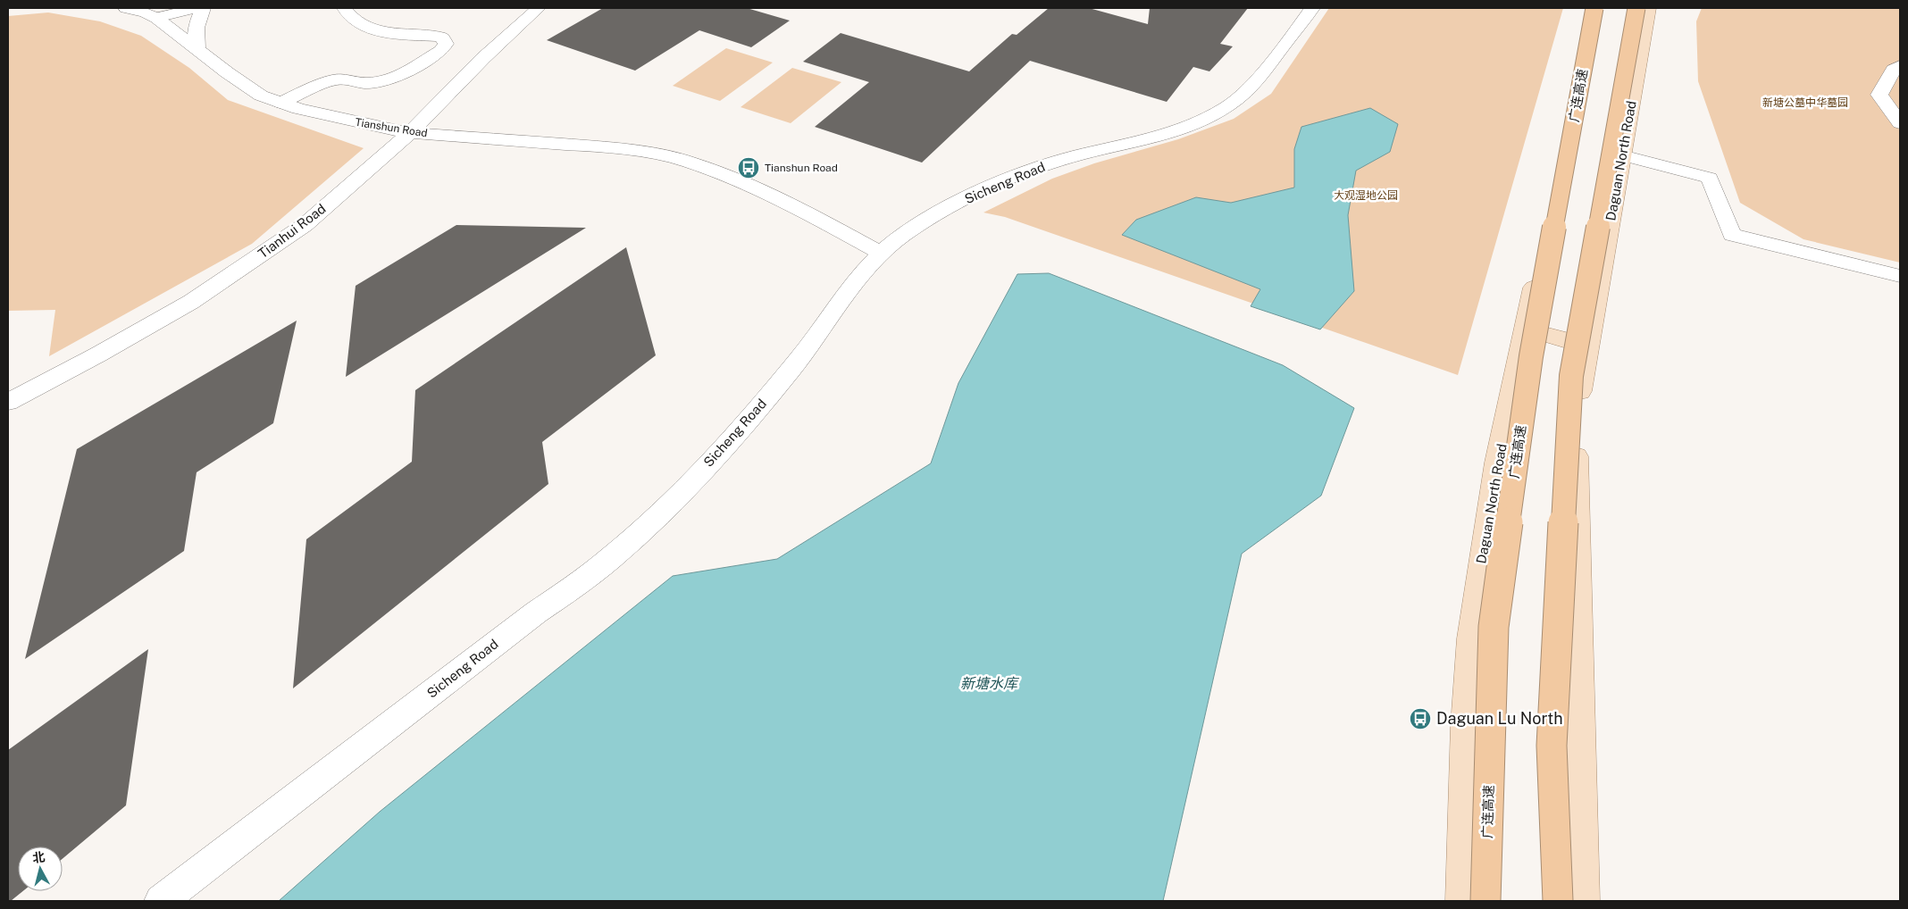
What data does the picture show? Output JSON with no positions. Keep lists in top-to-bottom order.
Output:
{
  "streets": {
    "highway": ["广连高速"],
    "main road": ["Daguan North Road"],
    "street": ["Tianshun Road", "Sicheng Road", "Tianhui Road"]
  },
  "crossings": [
    ["Tianshun Road", "Sicheng Road"],
    ["Tianshun Road", "Tianhui Road"]
  ],
  "water": ["新塘水库"],
  "parks": ["新塘公墓中华墓园", "大观湿地公园"],
  "places": {
    "bus stop": ["Tianshun Road", "Daguan Lu North"]
  },
  "north": "top"
}
